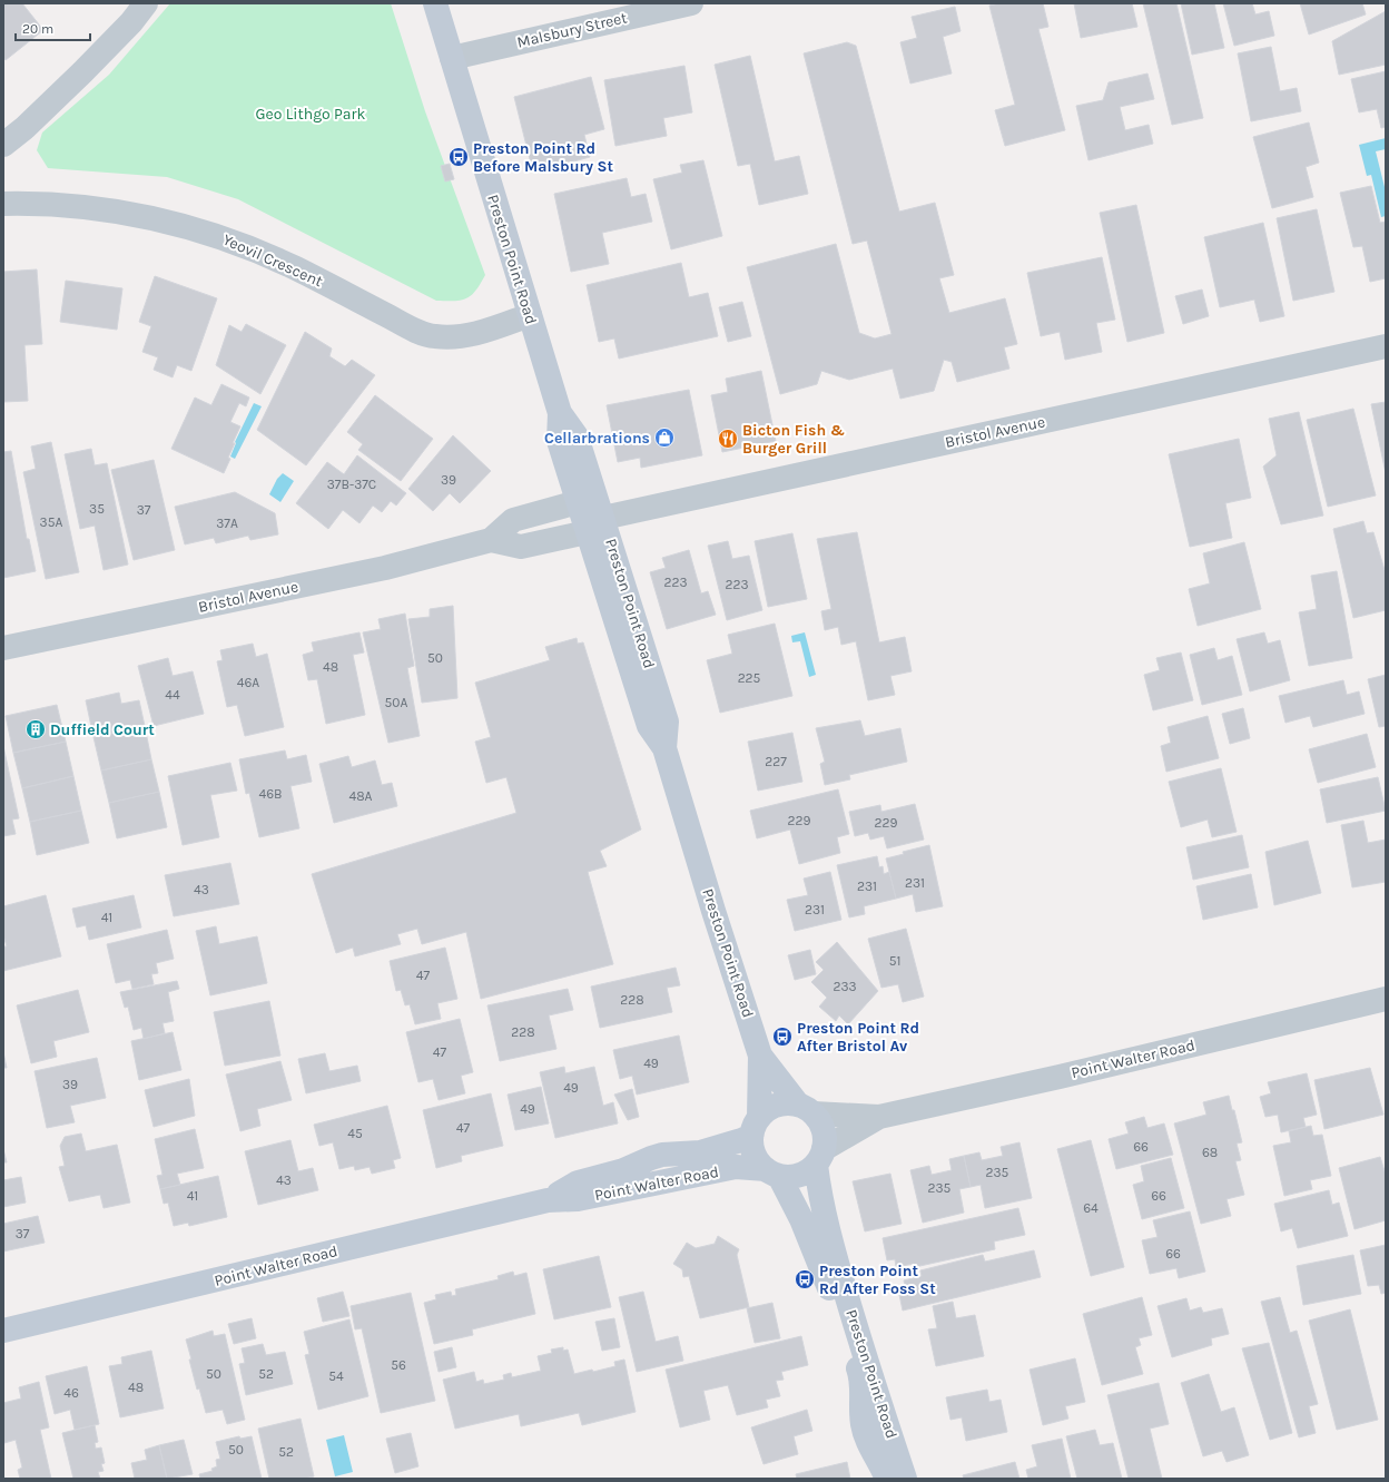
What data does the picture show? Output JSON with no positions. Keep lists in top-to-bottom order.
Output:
{
  "streets": {
    "main road": ["Preston Point Road", "Point Walter Road"],
    "street": ["Malsbury Street", "Yeovil Crescent", "Bristol Avenue"]
  },
  "crossings": [
    ["Malsbury Street", "Preston Point Road"],
    ["Preston Point Road", "Yeovil Crescent"],
    ["Preston Point Road", "Bristol Avenue"],
    ["Preston Point Road", "Point Walter Road"]
  ],
  "parks": ["Geo Lithgo Park"],
  "places": {
    "bus stop": ["Preston Point Rd Before Malsbury St", "Preston Point Rd After Bristol Av", "Preston Point Rd After Foss St"],
    "shop": ["Cellarbrations"],
    "restaurant": ["Bicton Fish & Burger Grill"],
    "building": ["Duffield Court"]
  },
  "house_numbers": [
    "39",
    "37B-37C",
    "35",
    "37",
    "35A",
    "37A",
    "223",
    "223",
    "50",
    "48",
    "225",
    "46A",
    "44",
    "50A",
    "227",
    "46B",
    "48A",
    "229",
    "229",
    "231",
    "231",
    "43",
    "231",
    "41",
    "51",
    "47",
    "233",
    "228",
    "228",
    "47",
    "49",
    "39",
    "49",
    "49",
    "47",
    "45",
    "66",
    "68",
    "235",
    "43",
    "235",
    "41",
    "66",
    "64",
    "37",
    "66",
    "56",
    "50",
    "52",
    "54",
    "48",
    "46",
    "50",
    "52"
  ],
  "scale_bar": "20 m"
}
